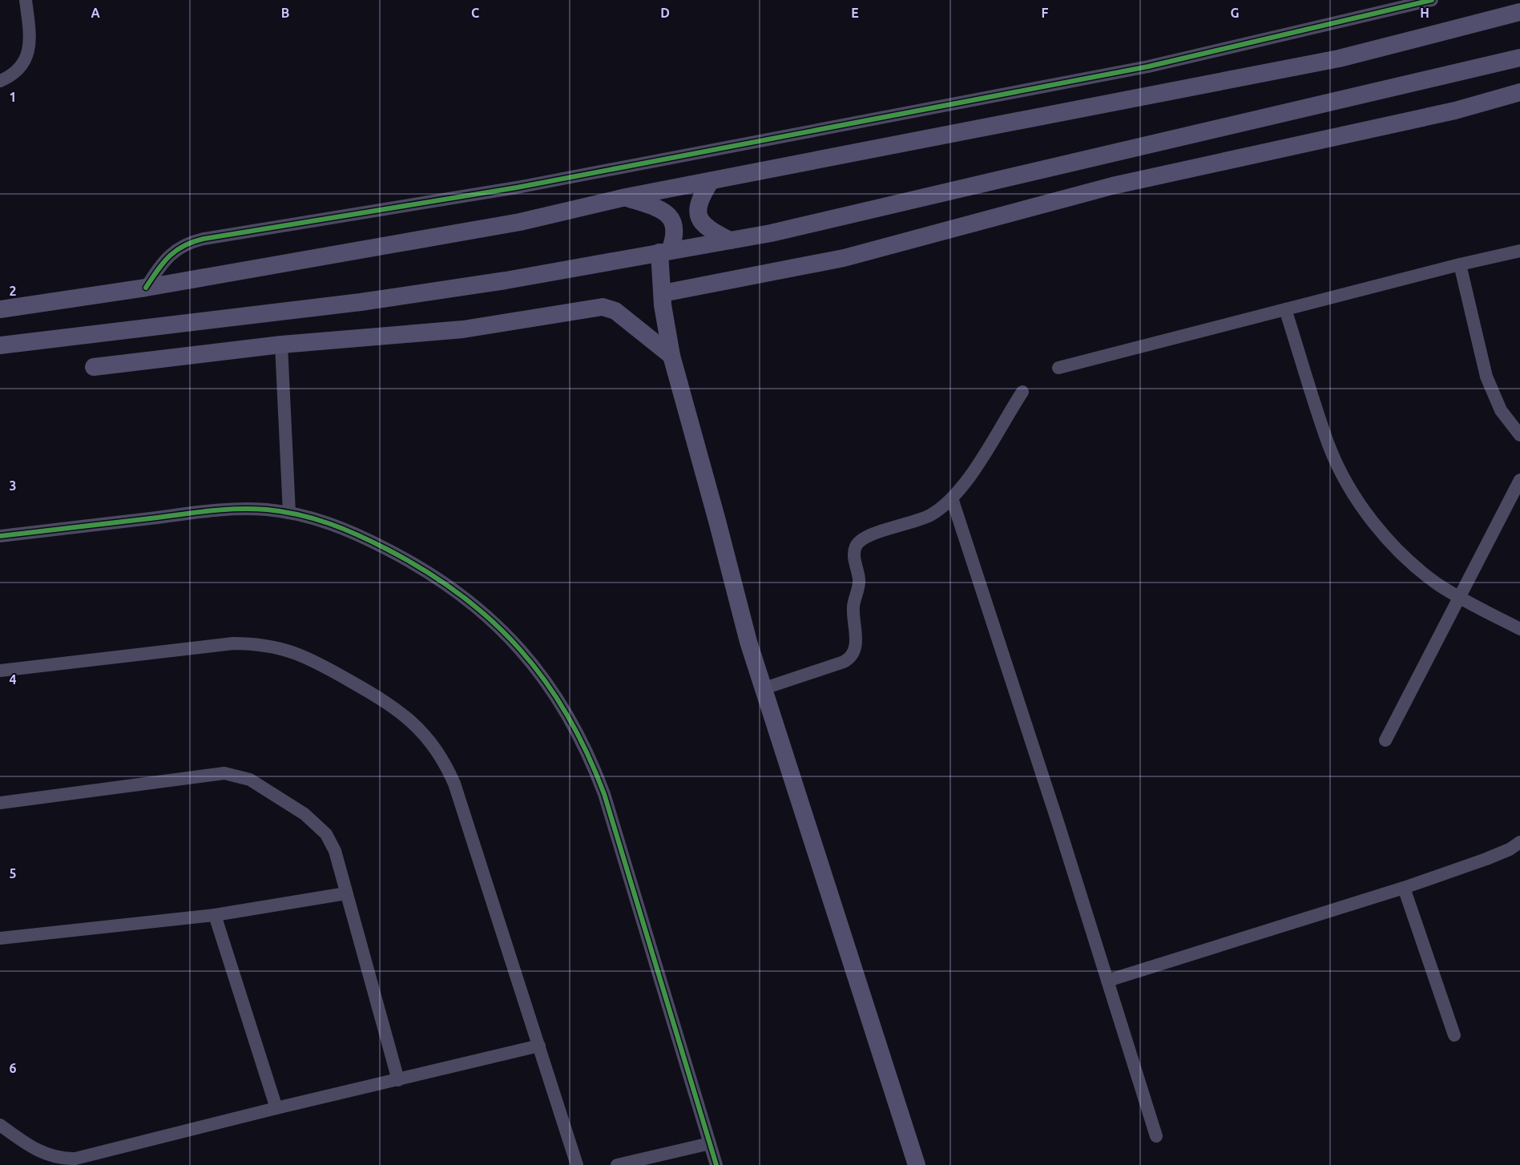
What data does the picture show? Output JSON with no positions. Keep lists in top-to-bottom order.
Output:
{
  "grid": {
    "columns": [
      "A",
      "B",
      "C",
      "D",
      "E",
      "F",
      "G",
      "H"
    ],
    "rows": [
      "1",
      "2",
      "3",
      "4",
      "5",
      "6"
    ]
  }
}
